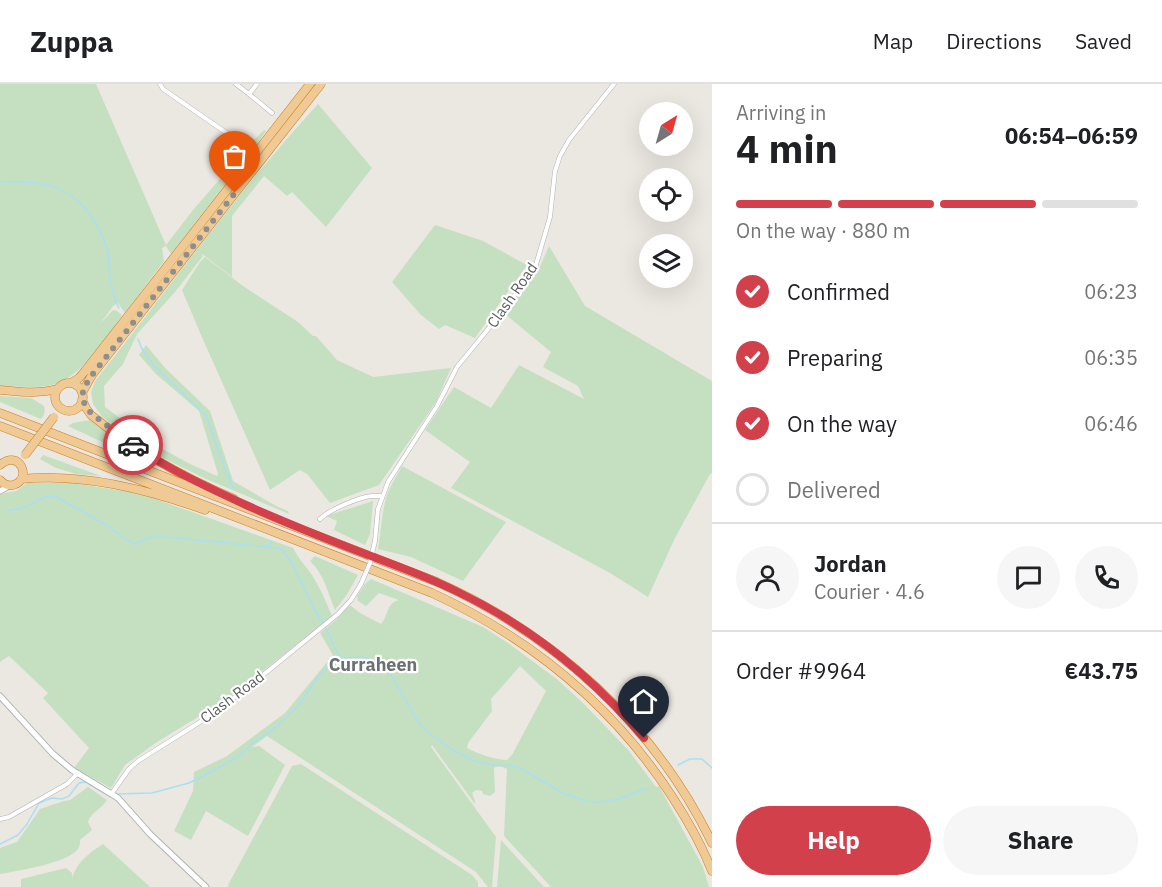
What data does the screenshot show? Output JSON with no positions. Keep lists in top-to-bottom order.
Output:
{
  "streets": {
    "street": ["Clash Road"]
  },
  "districts": ["Curraheen"],
  "north": "top right",
  "page": {
    "header": "Zuppa",
    "nav": ["Map", "Directions", "Saved"],
    "heading": ["4 min", "Arriving in", "06:54–06:59"],
    "panel": [
      "Jordan",
      "Courier · 4.6",
      "Order #9964",
      "€43.75"
    ],
    "bar": "On the way · 880 m",
    "list": [
      ["Confirmed", "06:23"],
      ["Preparing", "06:35"],
      ["On the way", "06:46"],
      "Delivered"
    ],
    "buttons": ["Help", "Share"]
  }
}
